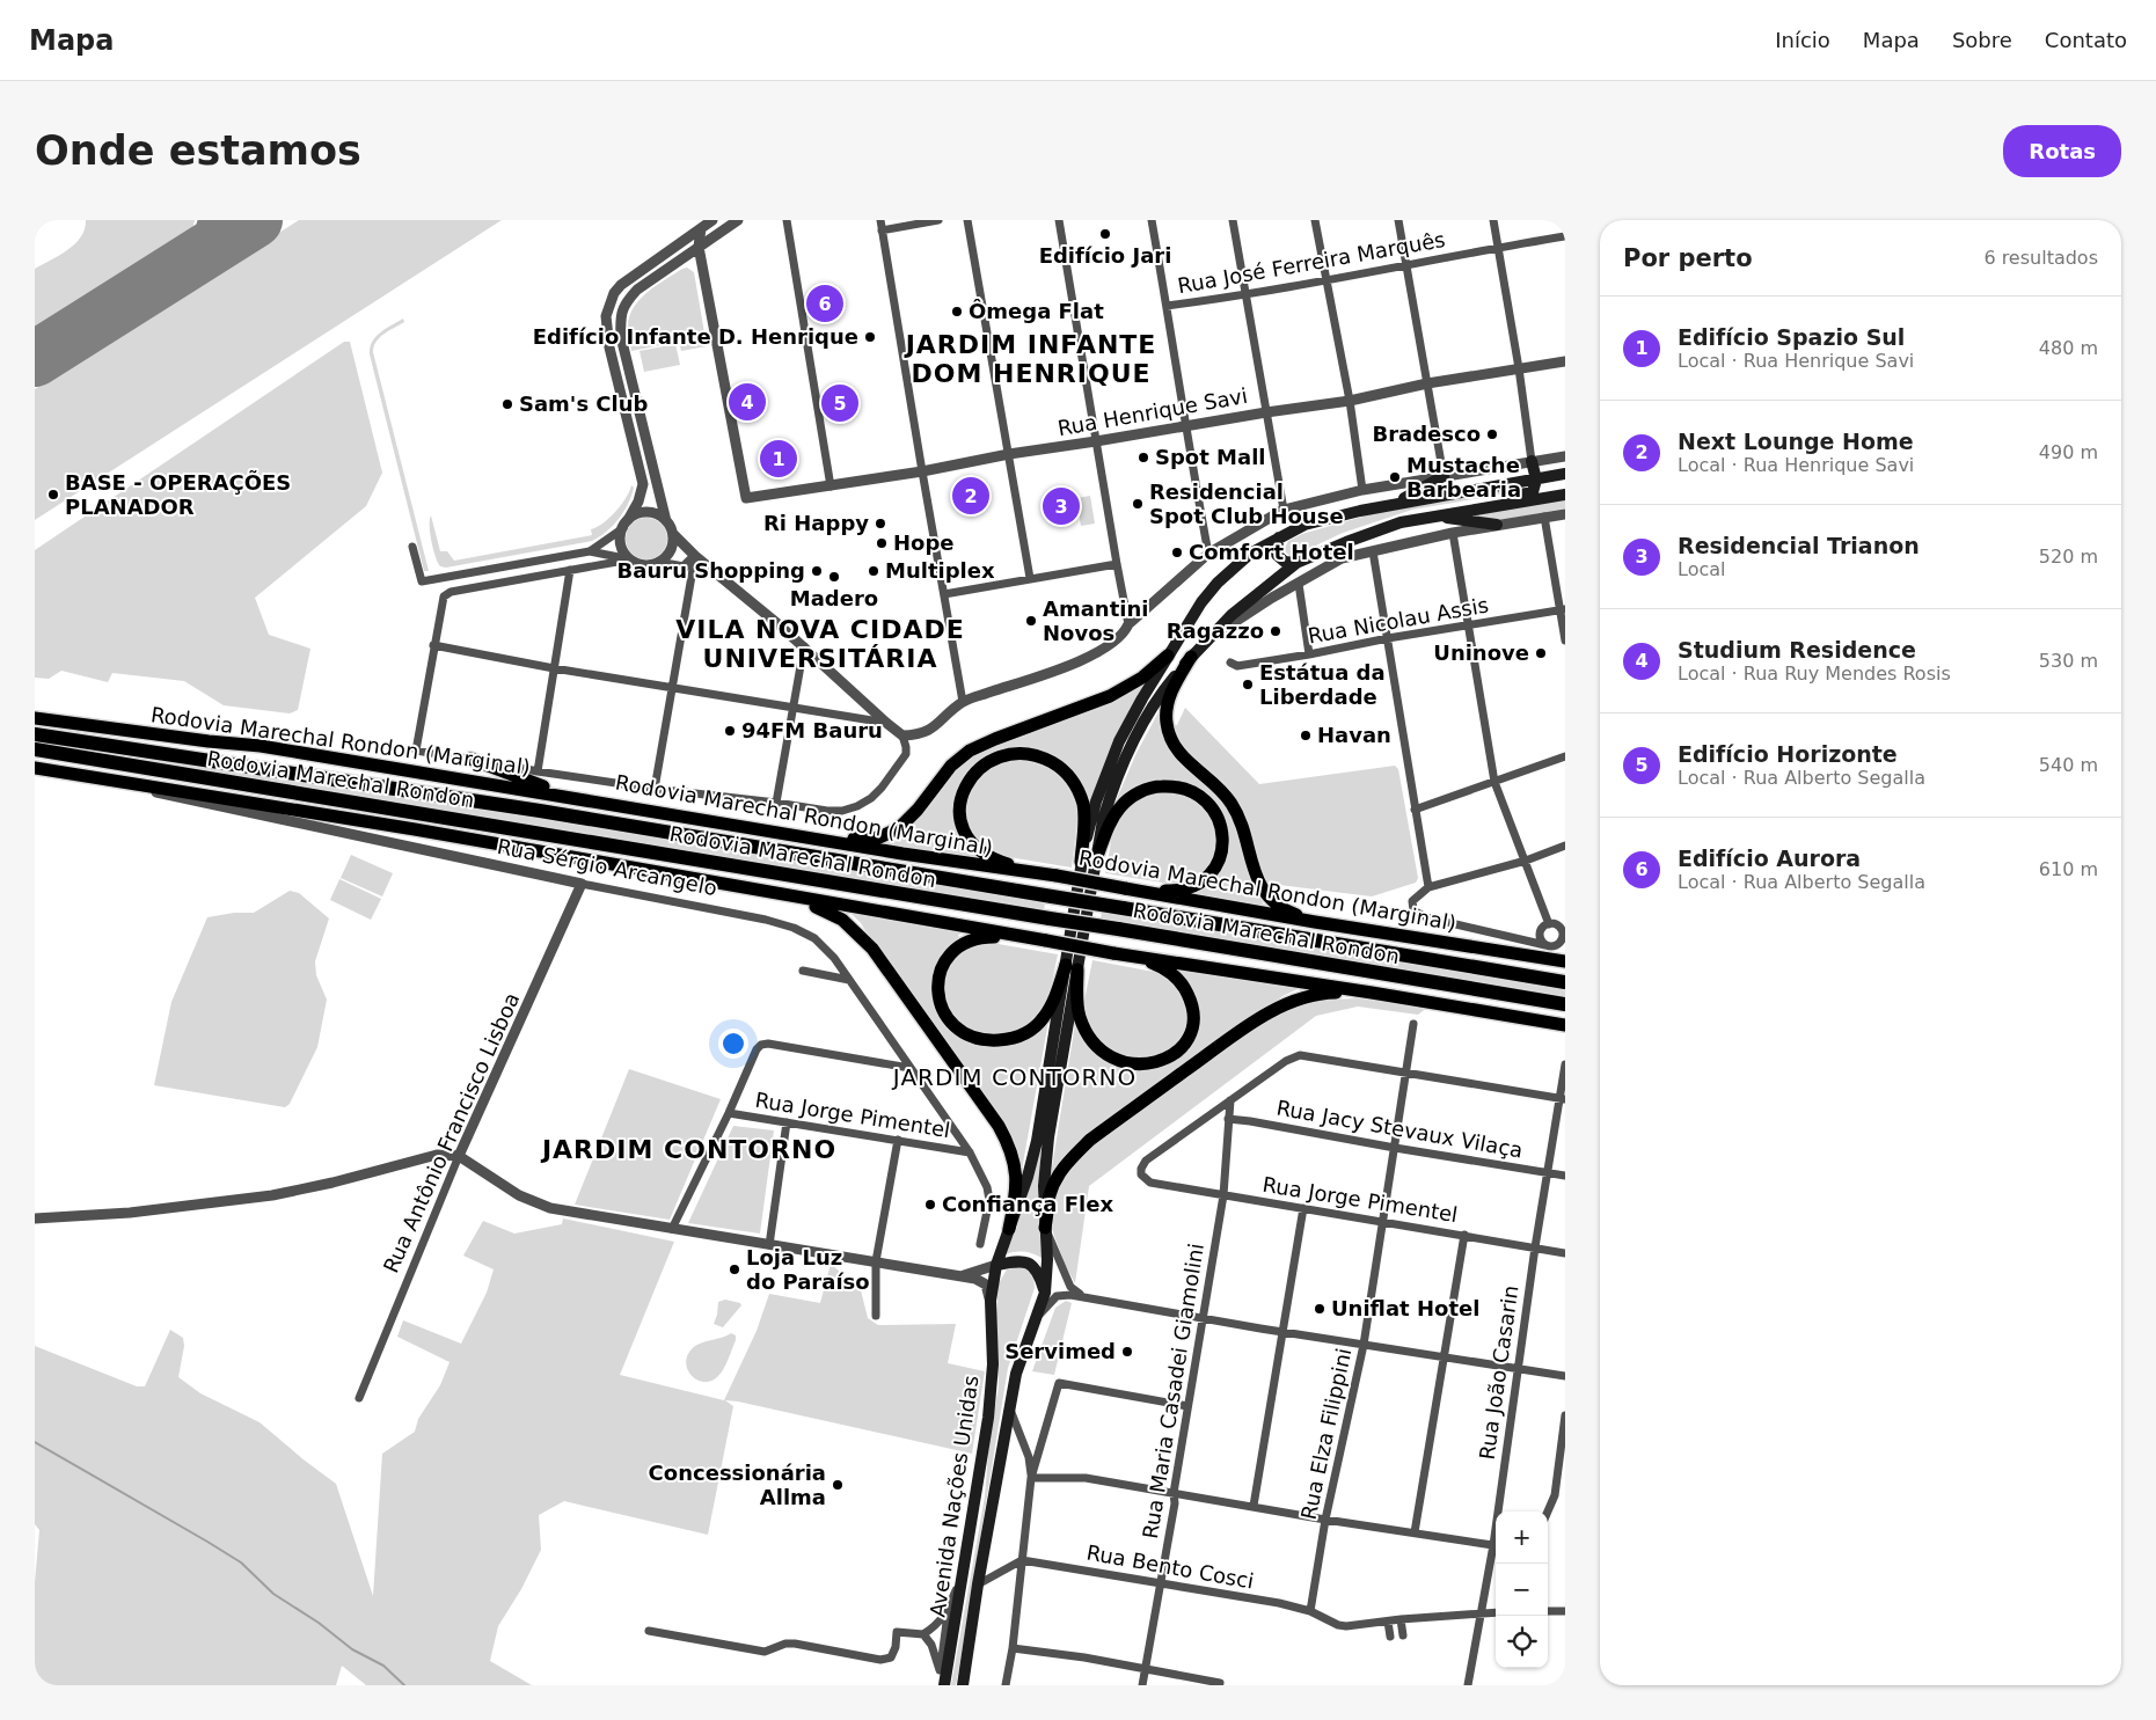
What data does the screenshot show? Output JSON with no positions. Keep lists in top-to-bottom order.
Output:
{
  "streets": {
    "highway": ["Rodovia Marechal Rondon (Marginal)", "Rodovia Marechal Rondon", "Rua Sérgio Arcangelo"],
    "main road": ["Avenida Nações Unidas"],
    "street": [
      "Rua José Ferreira Marquês",
      "Rua Henrique Savi",
      "Rua Nicolau Assis",
      "Rua Jorge Pimentel",
      "Rua Jacy Stevaux Vilaça",
      "Rua Antônio Francisco Lisboa",
      "Rua João Casarin",
      "Rua Maria Casadei Giamolini",
      "Rua Elza Filippini",
      "Rua Bento Cosci"
    ]
  },
  "crossings": [
    ["Rua Sérgio Arcangelo", "Rua Jorge Pimentel"],
    ["Rua Sérgio Arcangelo", "Rua Antônio Francisco Lisboa"],
    ["Rua Jorge Pimentel", "Rua João Casarin"],
    ["Rua Jorge Pimentel", "Rua Maria Casadei Giamolini"],
    ["Rua Jorge Pimentel", "Rua Elza Filippini"],
    ["Rua Jacy Stevaux Vilaça", "Rua João Casarin"],
    ["Rua Jacy Stevaux Vilaça", "Rua Maria Casadei Giamolini"],
    ["Rua Jacy Stevaux Vilaça", "Rua Elza Filippini"],
    ["Rua João Casarin", "Rua Bento Cosci"],
    ["Rua Maria Casadei Giamolini", "Rua Bento Cosci"],
    ["Rua Elza Filippini", "Rua Bento Cosci"]
  ],
  "districts": [
    "JARDIM INFANTE DOM HENRIQUE",
    "VILA NOVA CIDADE UNIVERSITÁRIA",
    "JARDIM CONTORNO",
    "JARDIM CONTORNO"
  ],
  "places": [
    "Edifício Jari",
    "Ômega Flat",
    "Edifício Infante D. Henrique",
    "Sam's Club",
    "Bradesco",
    "Spot Mall",
    "Mustache Barbearia",
    "BASE - OPERAÇÕES PLANADOR",
    "Residencial Spot Club House",
    "Ri Happy",
    "Hope",
    "Comfort Hotel",
    "Bauru Shopping",
    "Multiplex",
    "Madero",
    "Amantini Novos",
    "Ragazzo",
    "Uninove",
    "Estátua da Liberdade",
    "94FM Bauru",
    "Havan",
    "Confiança Flex",
    "Loja Luz do Paraíso",
    "Uniflat Hotel",
    "Servimed",
    "Concessionária Allma"
  ],
  "page": {
    "header": "Mapa",
    "nav": [
      "Início",
      "Mapa",
      "Sobre",
      "Contato"
    ],
    "buttons": "Rotas",
    "title": "Onde estamos",
    "heading": ["Por perto", "6 resultados"],
    "pins": [
      "6",
      "4",
      "5",
      "1",
      "2",
      "3"
    ],
    "list": [
      {
        "mark": "1",
        "name": "Edifício Spazio Sul",
        "note": "Local · Rua Henrique Savi",
        "value": "480 m"
      },
      {
        "mark": "2",
        "name": "Next Lounge Home",
        "note": "Local · Rua Henrique Savi",
        "value": "490 m"
      },
      {
        "mark": "3",
        "name": "Residencial Trianon",
        "note": "Local",
        "value": "520 m"
      },
      {
        "mark": "4",
        "name": "Studium Residence",
        "note": "Local · Rua Ruy Mendes Rosis",
        "value": "530 m"
      },
      {
        "mark": "5",
        "name": "Edifício Horizonte",
        "note": "Local · Rua Alberto Segalla",
        "value": "540 m"
      },
      {
        "mark": "6",
        "name": "Edifício Aurora",
        "note": "Local · Rua Alberto Segalla",
        "value": "610 m"
      }
    ],
    "map_buttons": ["+", "−"]
  }
}
